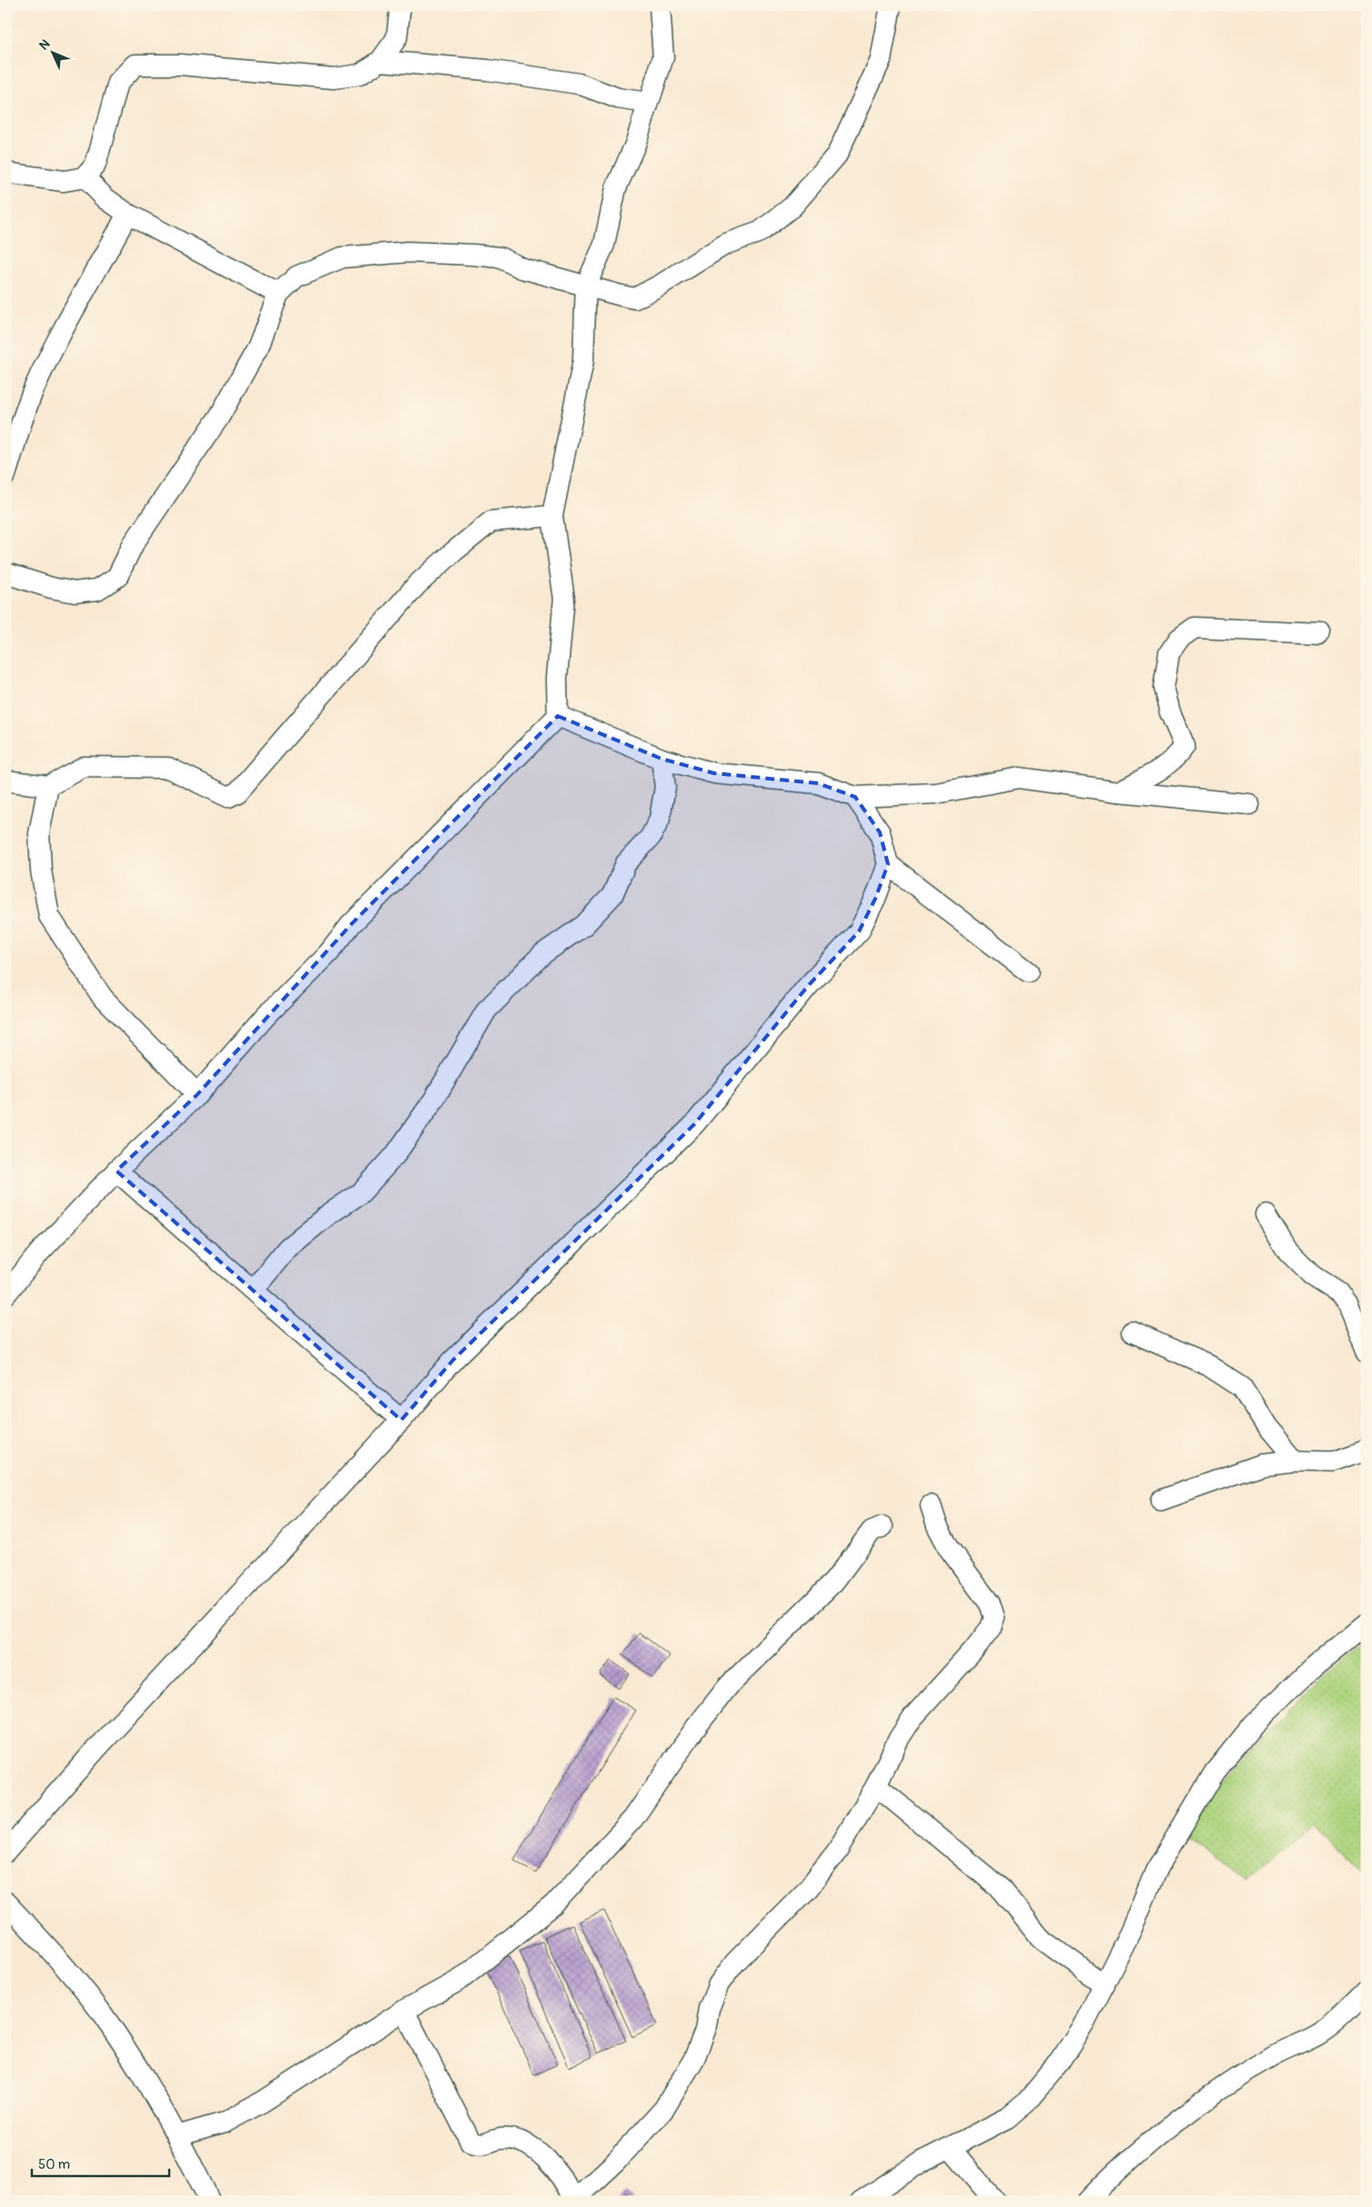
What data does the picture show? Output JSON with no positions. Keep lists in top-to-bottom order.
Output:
{
  "scale_bar": "50 m",
  "north": "top left"
}
